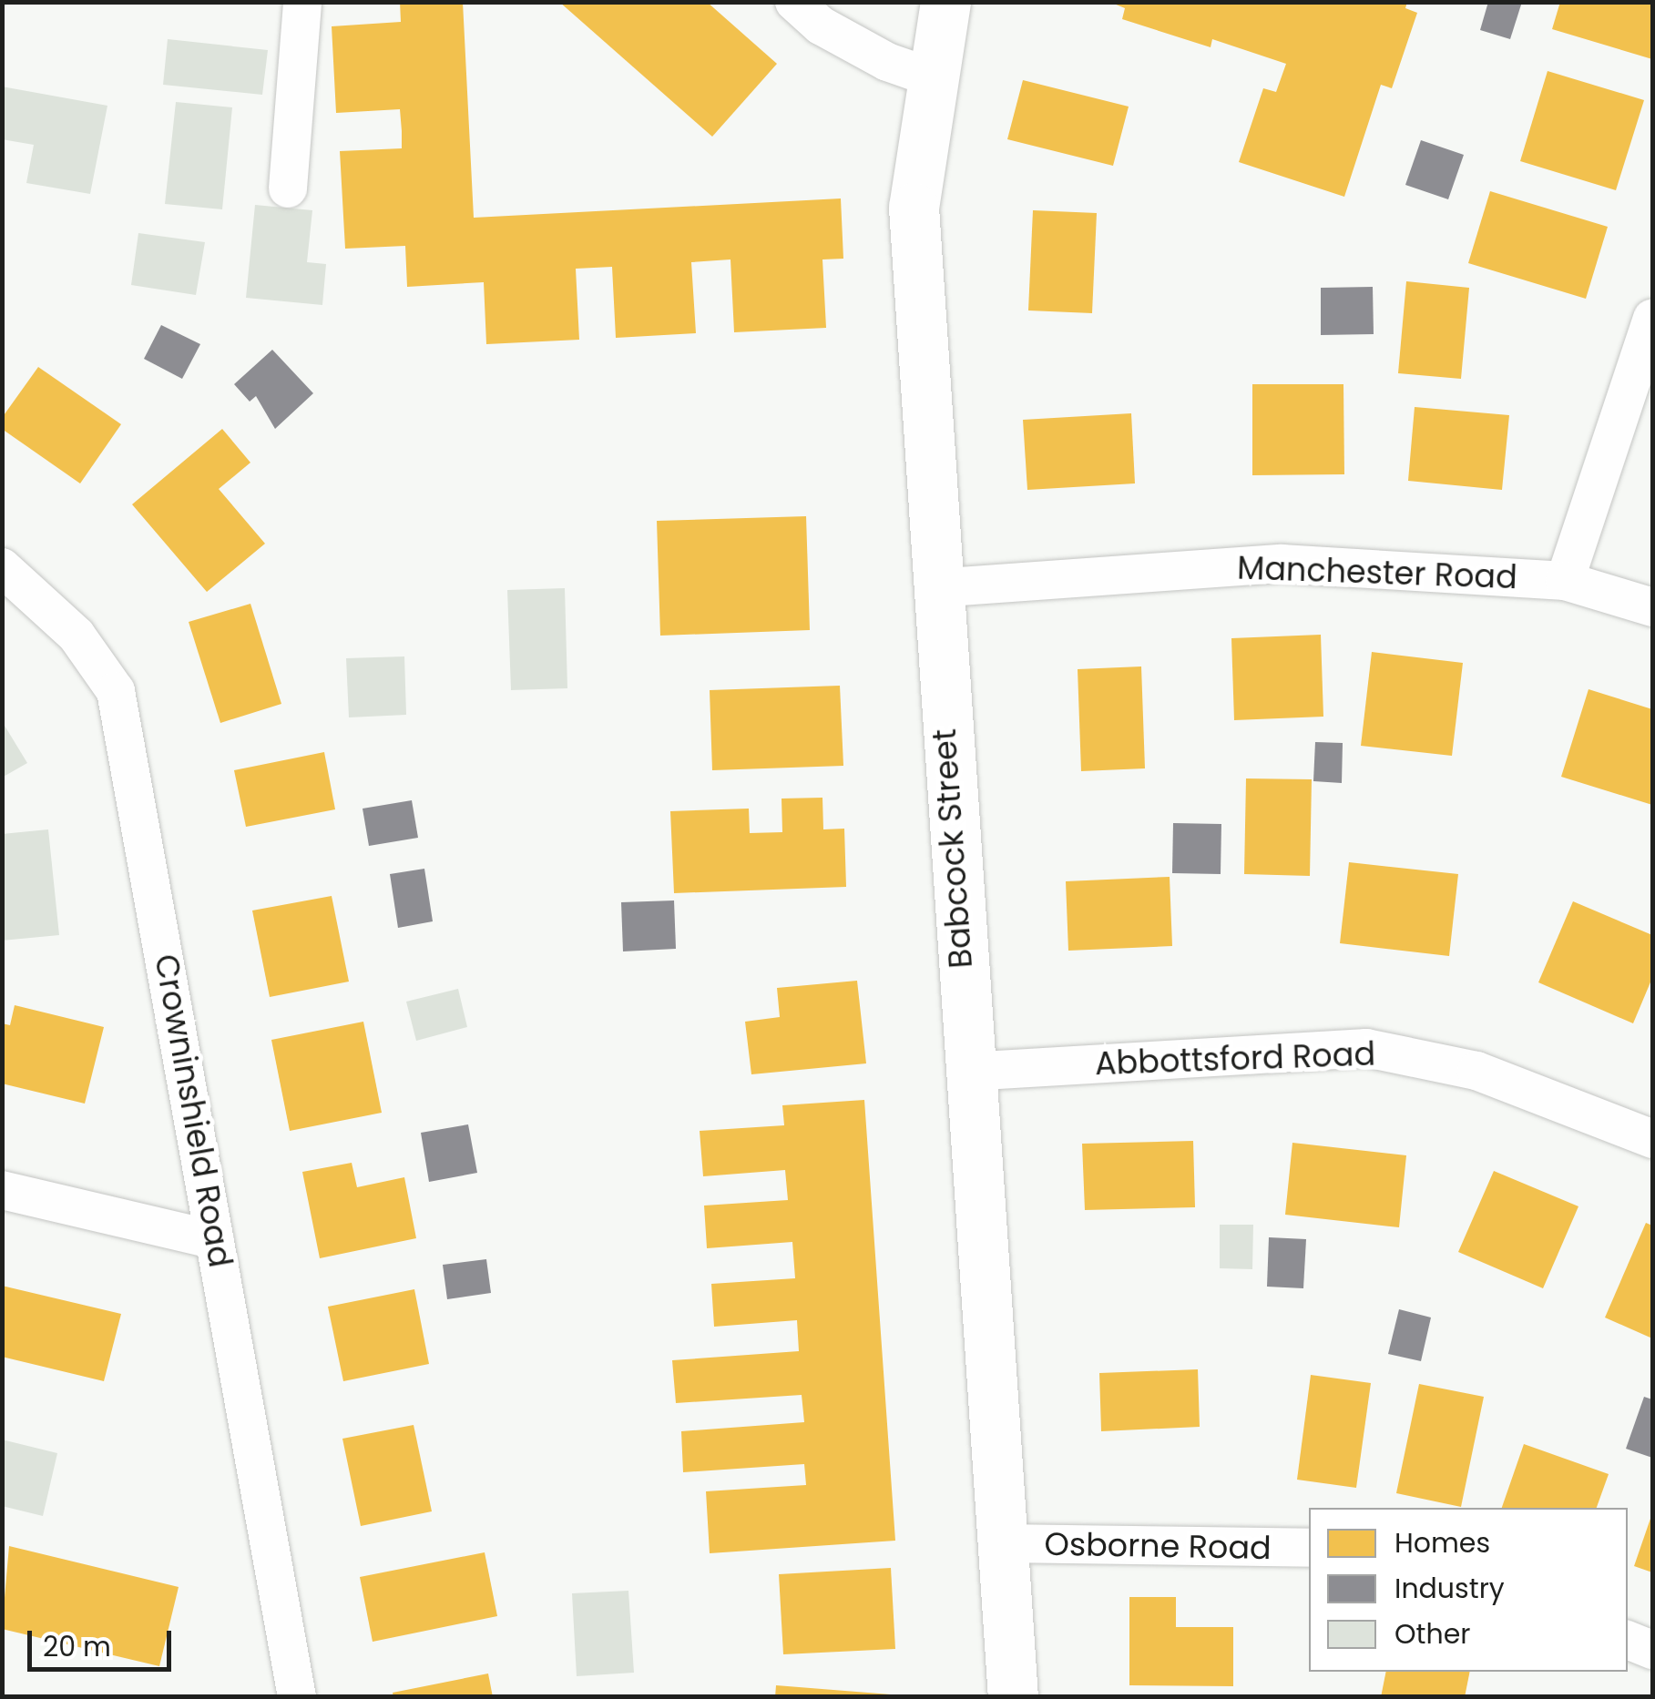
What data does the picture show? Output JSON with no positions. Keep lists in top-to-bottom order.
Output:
{
  "streets": {
    "street": [
      "Manchester Road",
      "Babcock Street",
      "Abbottsford Road",
      "Crowninshield Road",
      "Osborne Road"
    ]
  },
  "crossings": [
    ["Manchester Road", "Babcock Street"],
    ["Babcock Street", "Abbottsford Road"],
    ["Babcock Street", "Osborne Road"]
  ],
  "legend": ["Homes", "Industry", "Other"],
  "scale_bar": "20 m"
}
